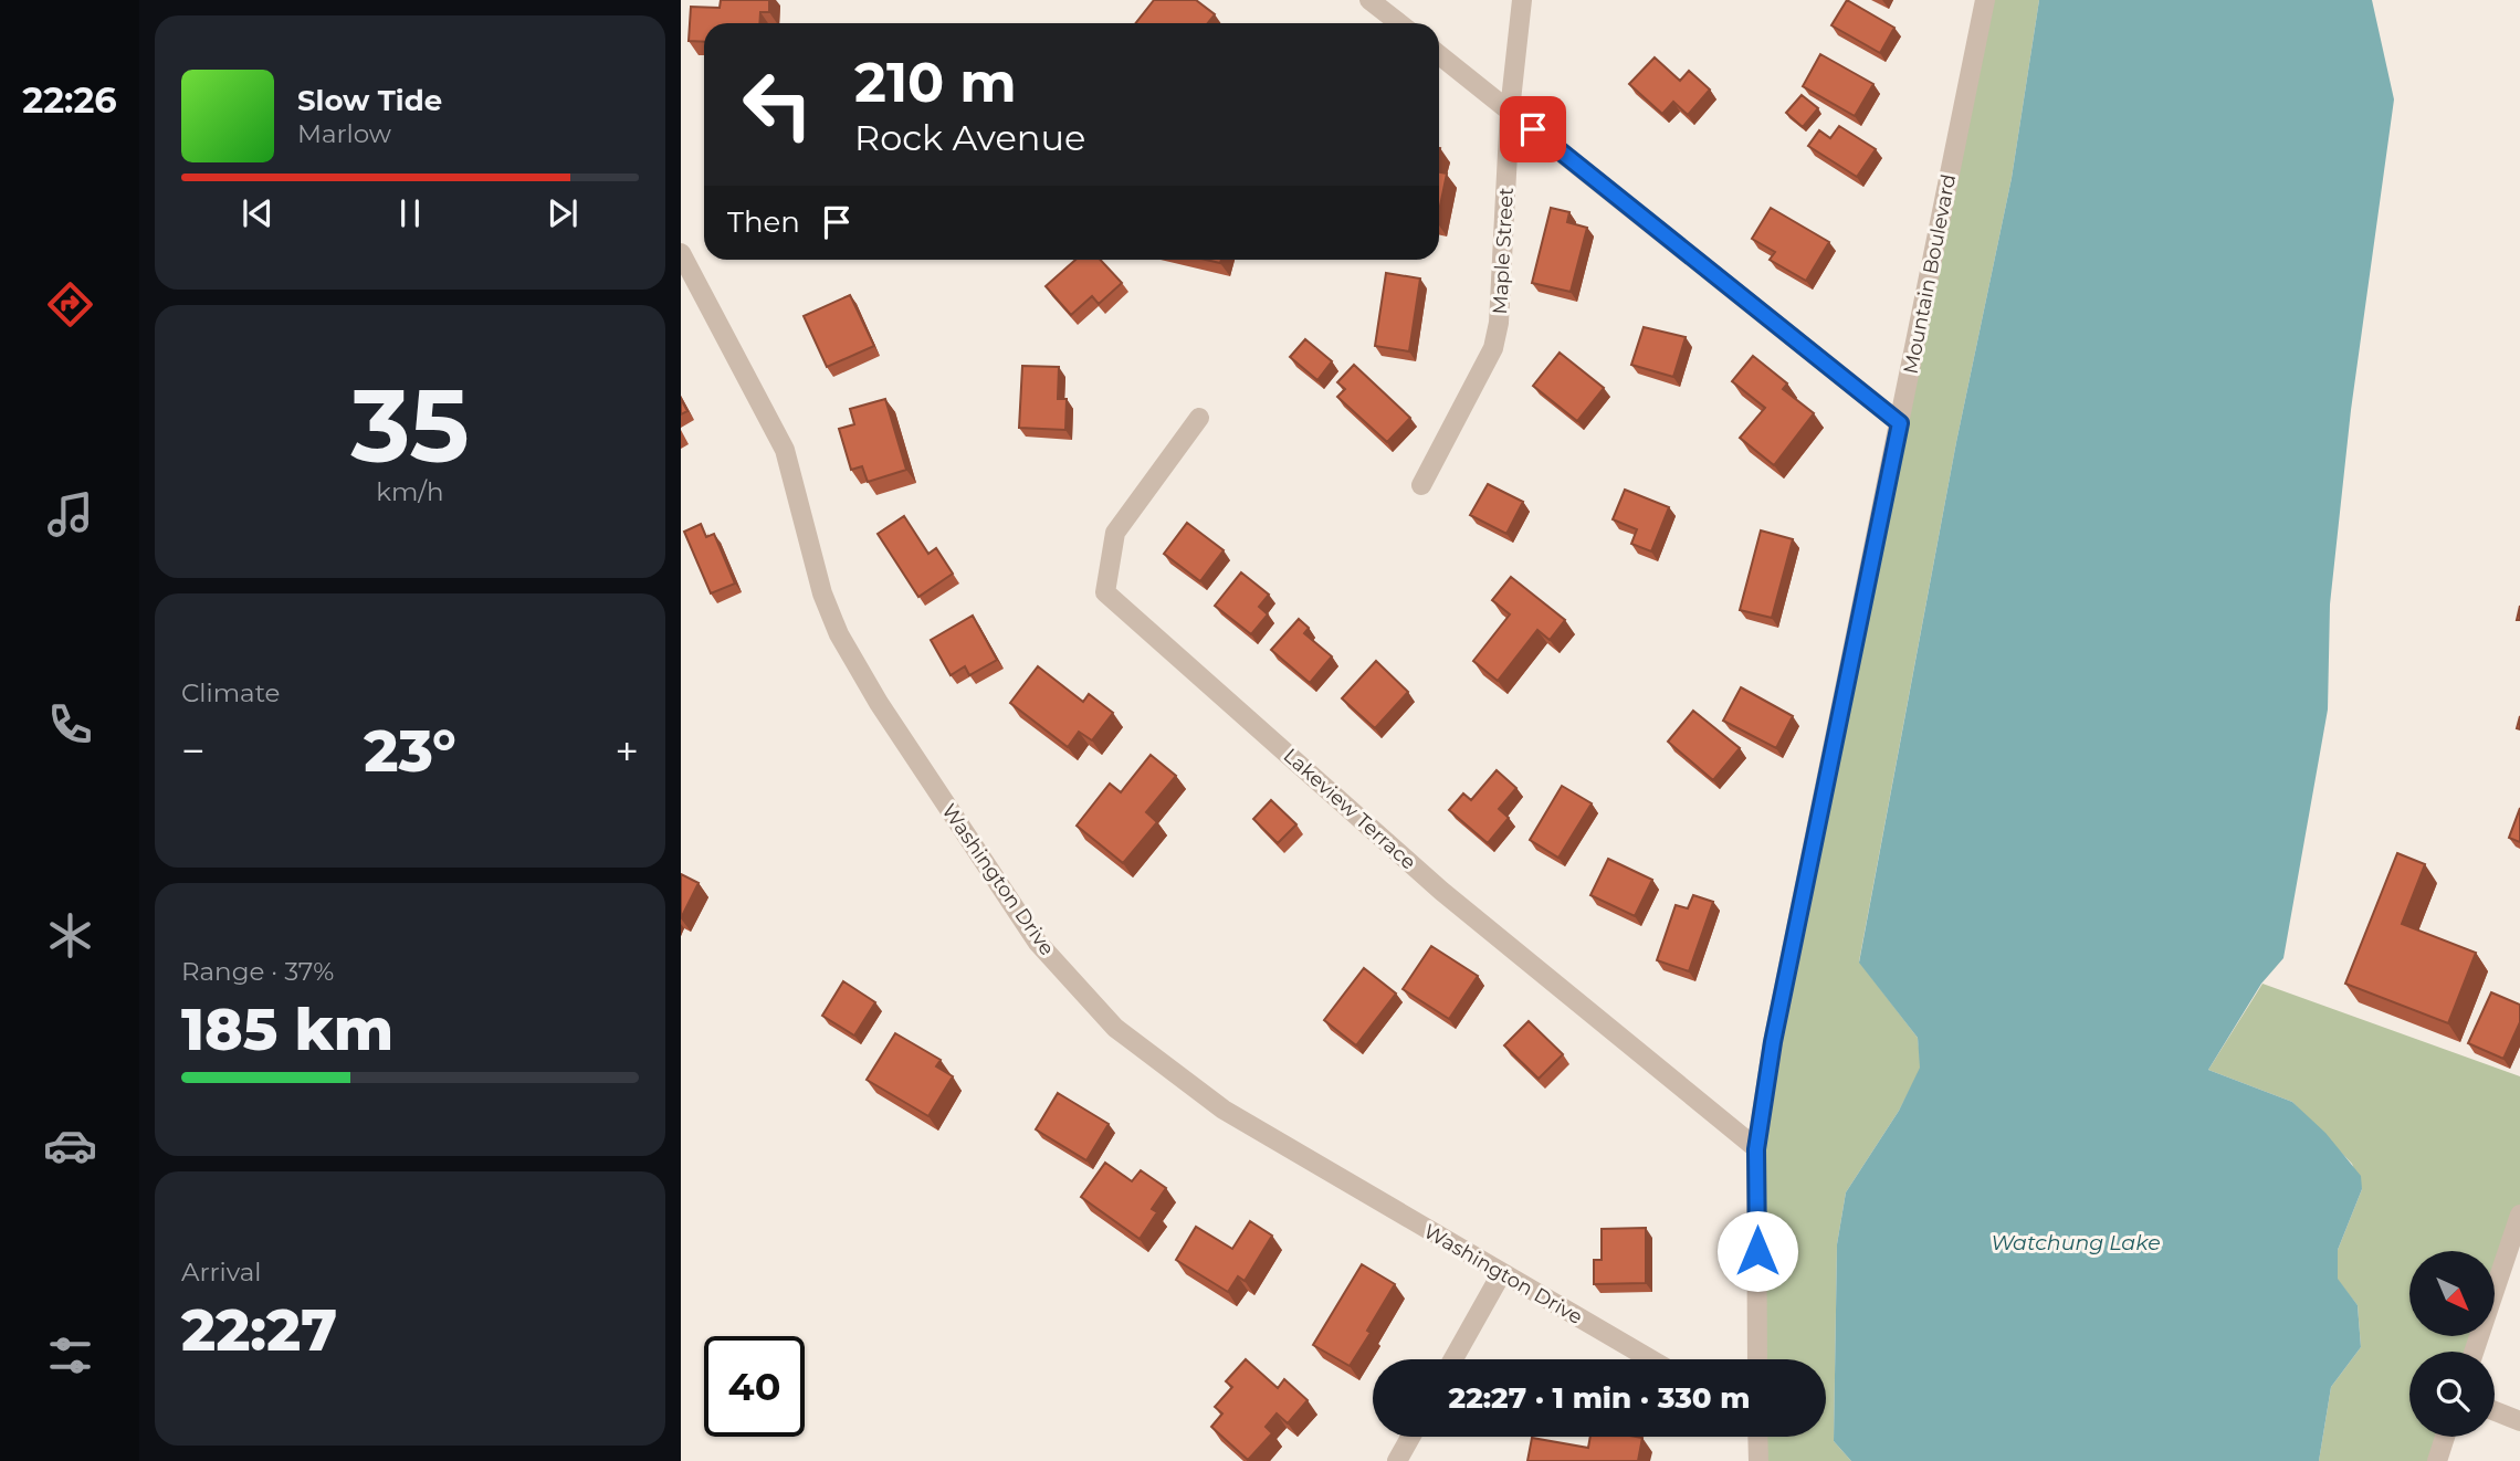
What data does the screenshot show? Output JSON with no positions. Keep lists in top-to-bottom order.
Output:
{
  "streets": {
    "street": [
      "Maple Street",
      "Mountain Boulevard",
      "Lakeview Terrace",
      "Washington Drive"
    ]
  },
  "crossings": [
    ["Mountain Boulevard", "Lakeview Terrace"]
  ],
  "water": ["Watchung Lake"],
  "north": "bottom right",
  "page": {
    "tabs": "22:26",
    "turn": ["210 m", "Rock Avenue"],
    "song": ["Slow Tide", "Marlow"],
    "then": "Then",
    "tile": [
      ["35", "km/h"],
      "Climate",
      ["Range · 37%", "185 km"],
      ["Arrival", "22:27"]
    ],
    "heat": ["−", "23°", "+"],
    "limit": "40",
    "trip": "22:27 · 1 min · 330 m"
  }
}
